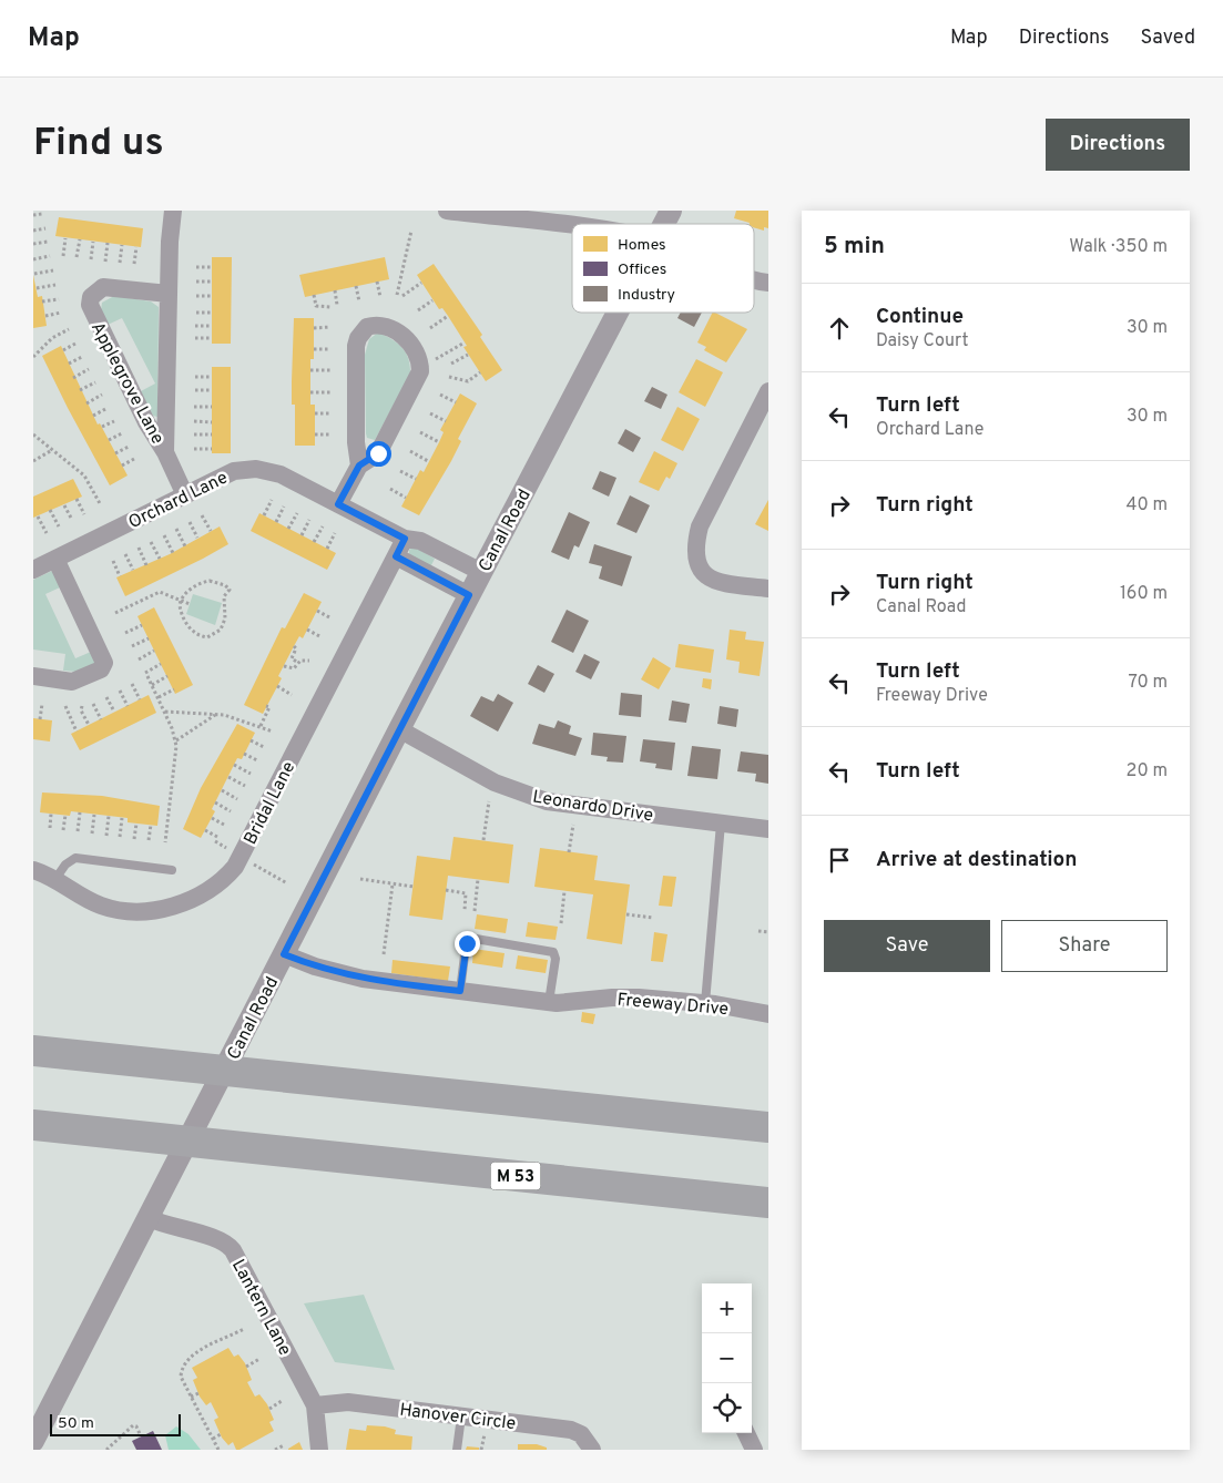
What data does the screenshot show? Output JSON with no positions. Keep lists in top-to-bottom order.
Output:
{
  "streets": {
    "highway": ["M 53"],
    "street": [
      "Applegrove Lane",
      "Orchard Lane",
      "Canal Road",
      "Bridal Lane",
      "Leonardo Drive",
      "Freeway Drive",
      "Lantern Lane",
      "Hanover Circle"
    ]
  },
  "crossings": [
    ["Applegrove Lane", "Orchard Lane"],
    ["Orchard Lane", "Canal Road"],
    ["Orchard Lane", "Bridal Lane"],
    ["Canal Road", "Leonardo Drive"],
    ["Canal Road", "Freeway Drive"],
    ["Canal Road", "Lantern Lane"],
    ["Lantern Lane", "Hanover Circle"]
  ],
  "legend": ["Homes", "Offices", "Industry"],
  "scale_bar": "50 m",
  "page": {
    "header": "Map",
    "nav": ["Map", "Directions", "Saved"],
    "buttons": [
      "Directions",
      ["Save", "Share"]
    ],
    "title": "Find us",
    "heading": ["5 min", "Walk · 350 m"],
    "list": [
      ["Continue", "Daisy Court", "30 m"],
      ["Turn left", "Orchard Lane", "30 m"],
      ["Turn right", "40 m"],
      ["Turn right", "Canal Road", "160 m"],
      ["Turn left", "Freeway Drive", "70 m"],
      ["Turn left", "20 m"],
      "Arrive at destination"
    ],
    "map_buttons": ["+", "−"],
    "scale": "50 m"
  }
}
